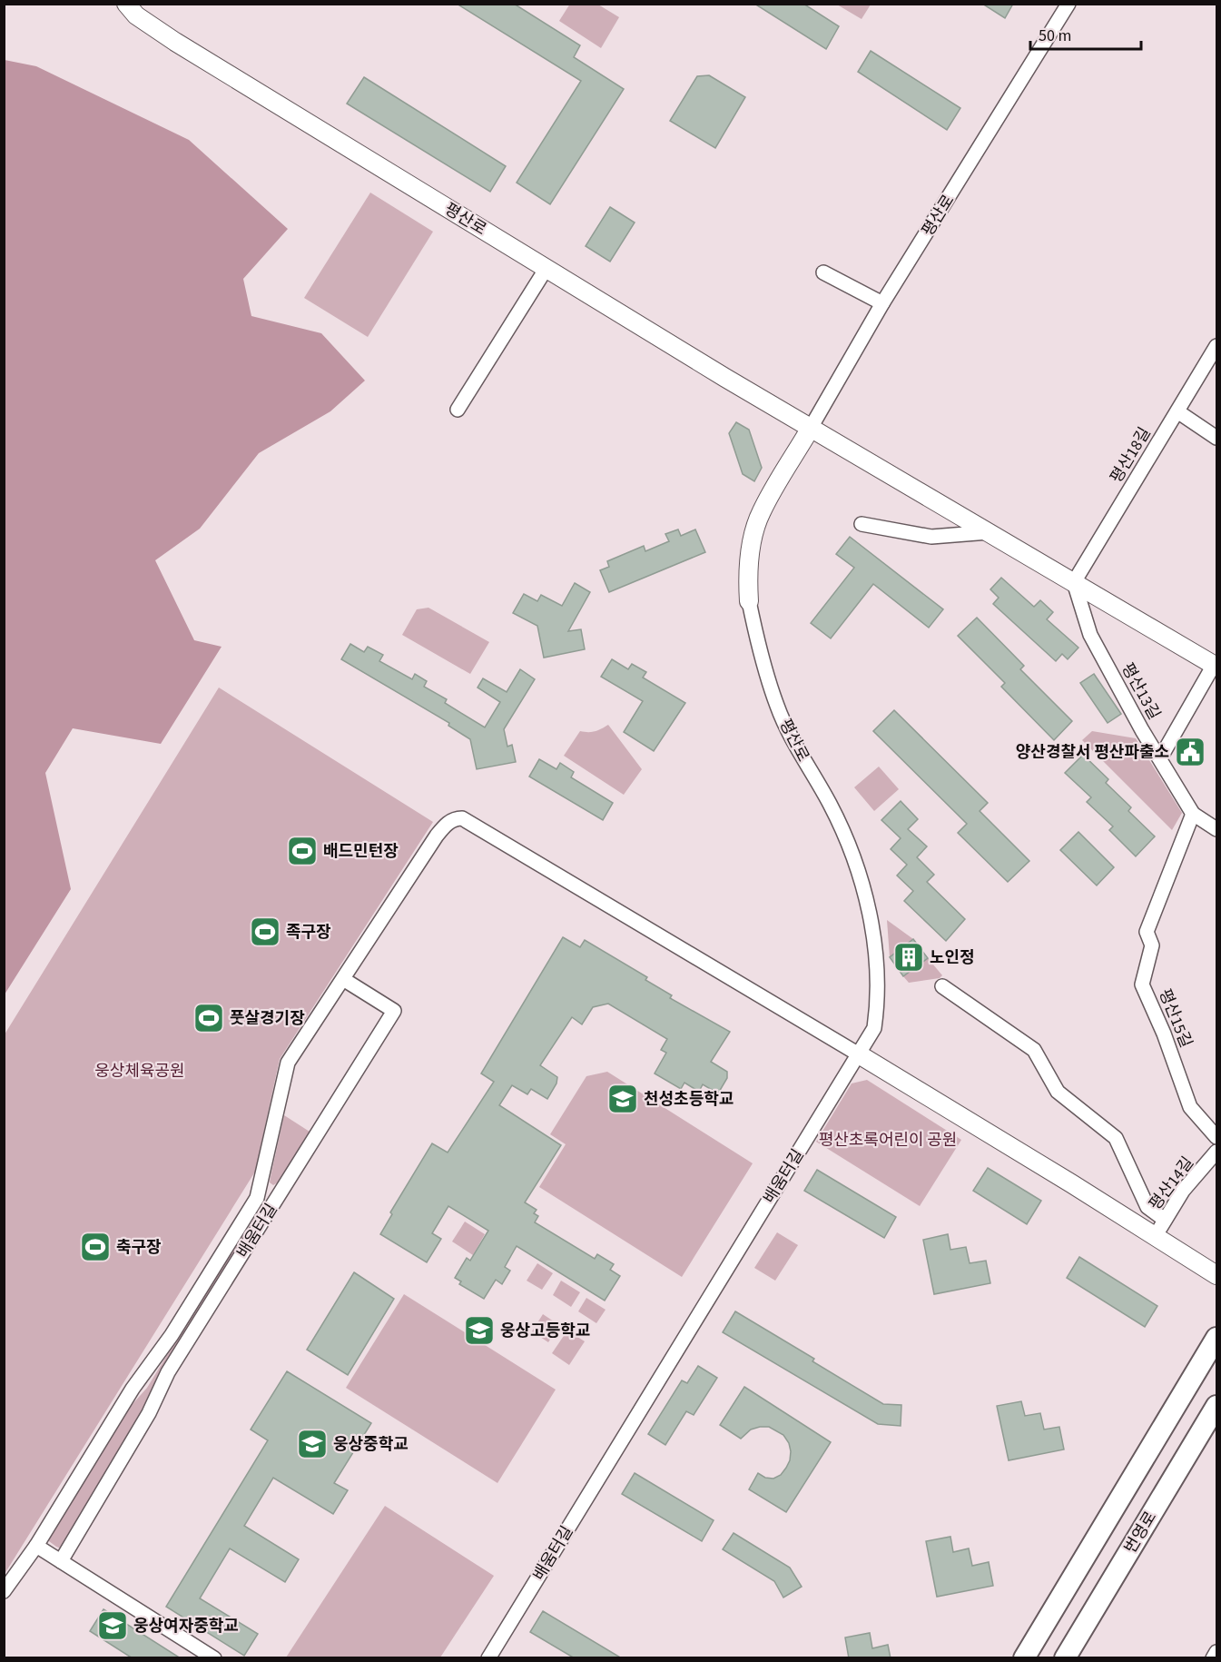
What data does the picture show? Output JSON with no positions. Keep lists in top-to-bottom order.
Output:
{
  "streets": {
    "main road": ["번영로"],
    "street": [
      "평산로",
      "평산18길",
      "평산13길",
      "평산15길",
      "배움터길",
      "평산14길"
    ]
  },
  "crossings": [
    ["평산로", "평산18길"],
    ["평산로", "평산13길"],
    ["평산로", "배움터길"],
    ["평산18길", "평산13길"],
    ["평산13길", "평산15길"]
  ],
  "parks": ["웅상체육공원", "평산초록어린이 공원"],
  "places": {
    "public building": ["양산경찰서 평산파출소"],
    "sports": [
      "배드민턴장",
      "족구장",
      "풋살경기장",
      "축구장"
    ],
    "building": ["노인정"],
    "school or university": [
      "천성초등학교",
      "웅상고등학교",
      "웅상중학교",
      "웅상여자중학교"
    ]
  },
  "scale_bar": "50 m"
}
